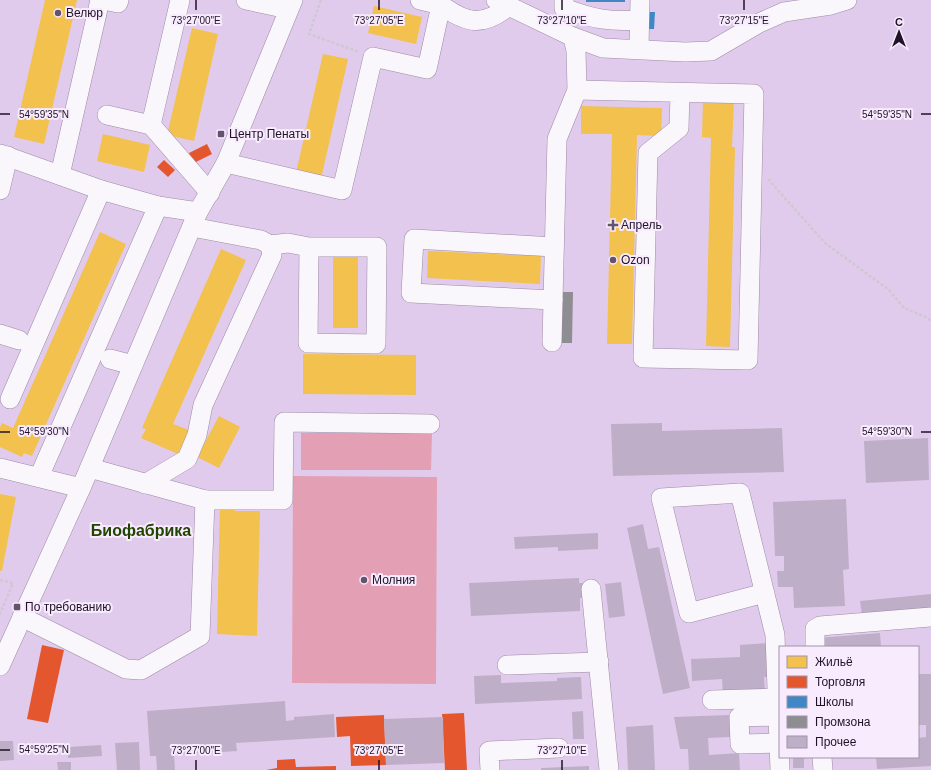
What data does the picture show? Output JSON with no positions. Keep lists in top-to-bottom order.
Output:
{
  "districts": ["Биофабрика"],
  "places": {
    "other": ["Велюр", "Ozon", "Молния"],
    "transit": ["Центр Пенаты", "По требованию"],
    "health": ["Апрель"]
  },
  "legend": [
    "Жильё",
    "Торговля",
    "Школы",
    "Промзона",
    "Прочее"
  ],
  "north": "top",
  "coordinates": [
    "73°27'00\"E",
    "73°27'05\"E",
    "73°27'10\"E",
    "73°27'15\"E",
    "54°59'35\"N",
    "54°59'30\"N",
    "54°59'25\"N"
  ]
}
